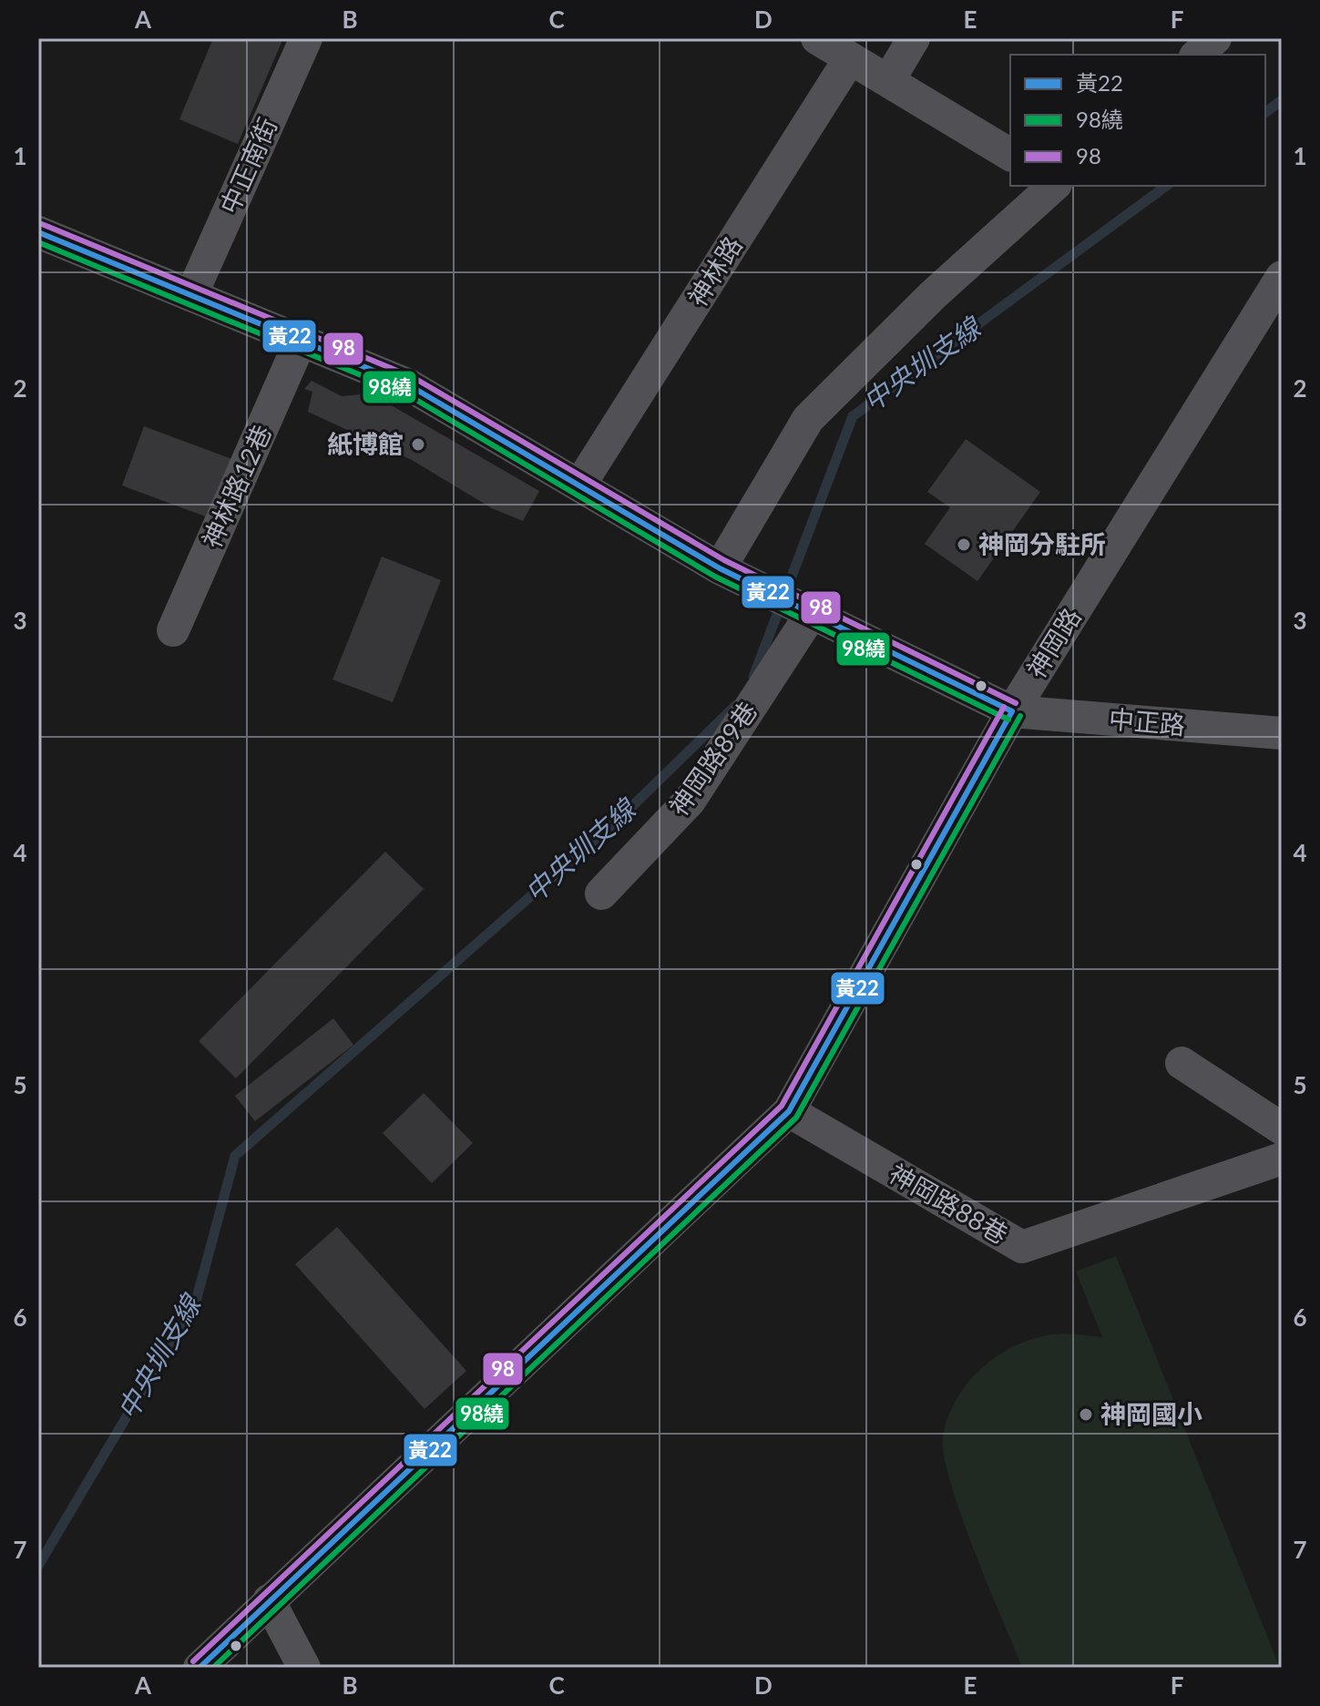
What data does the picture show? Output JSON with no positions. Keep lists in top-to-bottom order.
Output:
{
  "streets": {
    "street": [
      "中正南街",
      "神林路",
      "神林路12巷",
      "神岡路",
      "中正路",
      "神岡路89巷",
      "神岡路88巷"
    ]
  },
  "crossings": [
    ["神岡路", "中正路"],
    ["神岡路", "神岡路88巷"]
  ],
  "water": ["中央圳支線"],
  "places": ["紙博館", "神岡分駐所", "神岡國小"],
  "lines": ["transit line 98", "transit line 黃22", "transit line 98繞"],
  "legend": ["黃22", "98繞", "98"],
  "grid": {
    "columns": [
      "A",
      "B",
      "C",
      "D",
      "E",
      "F"
    ],
    "rows": [
      "1",
      "2",
      "3",
      "4",
      "5",
      "6",
      "7"
    ]
  }
}
